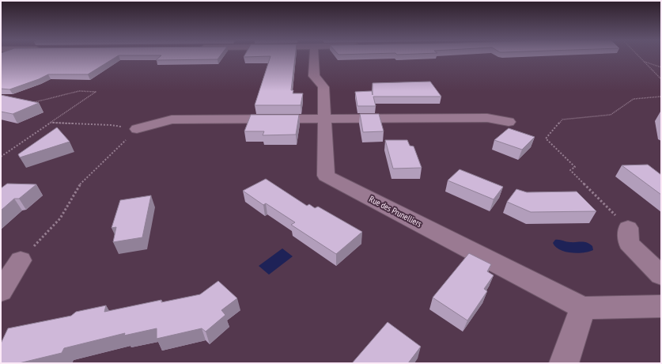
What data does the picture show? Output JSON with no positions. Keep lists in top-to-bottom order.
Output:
{
  "streets": {
    "street": ["Rue des Prunelliers"]
  }
}
